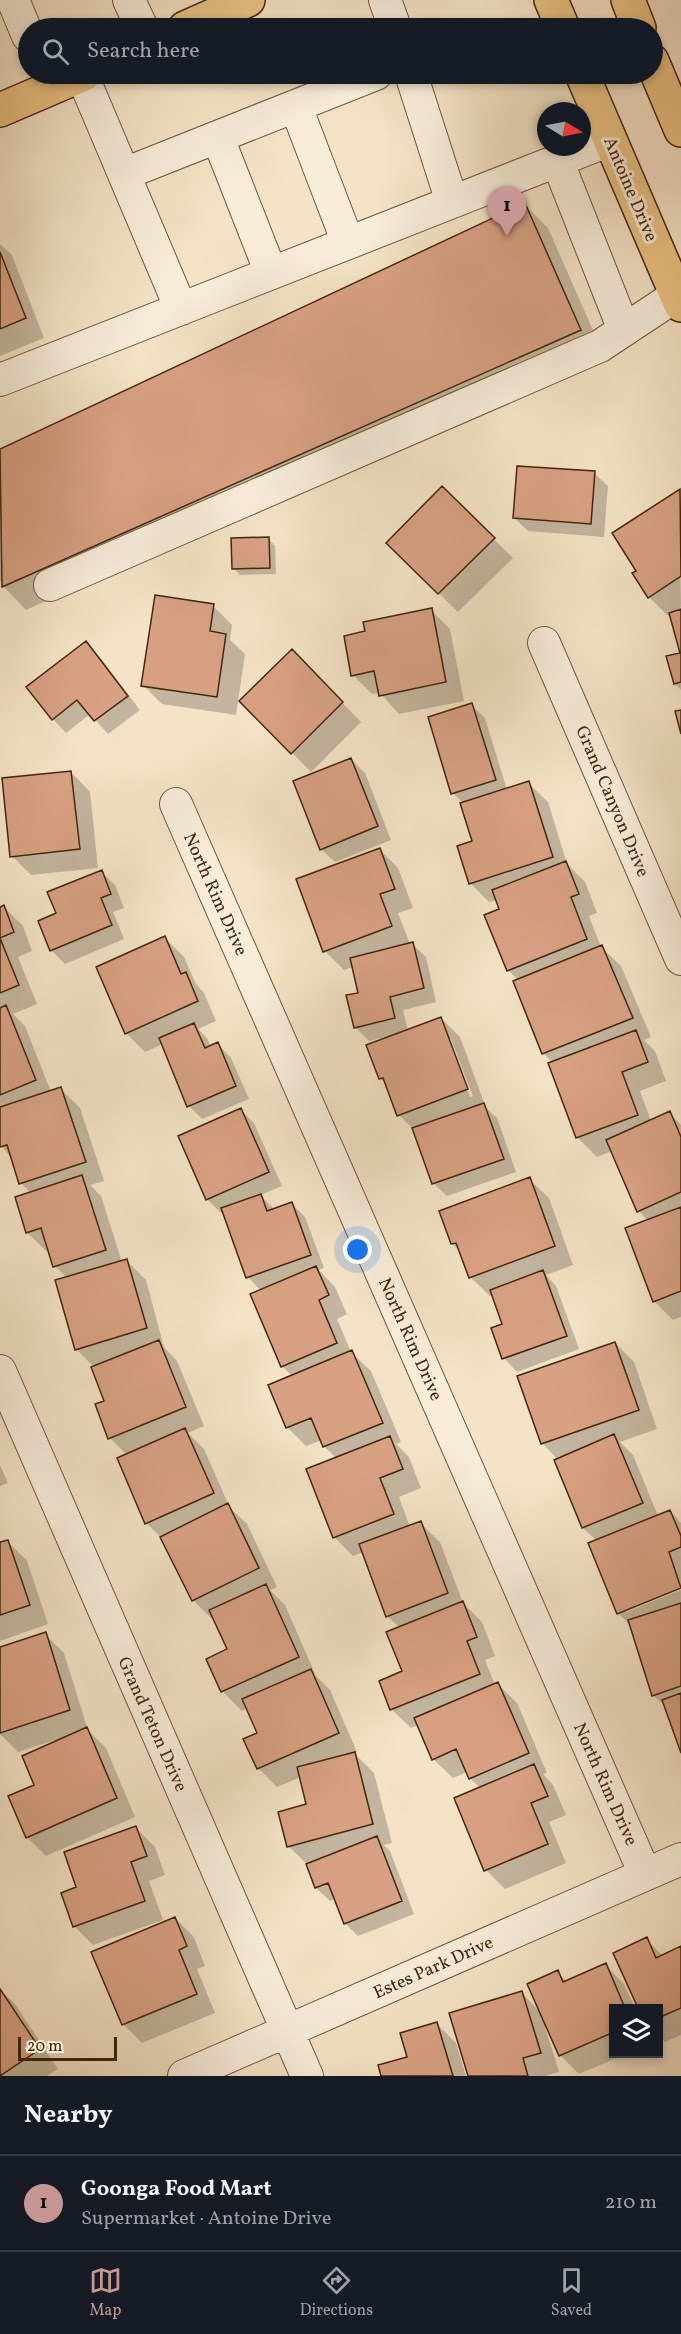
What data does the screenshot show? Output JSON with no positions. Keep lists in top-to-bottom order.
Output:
{
  "streets": {
    "main road": ["Antoine Drive"],
    "street": [
      "Grand Canyon Drive",
      "North Rim Drive",
      "Grand Teton Drive",
      "Estes Park Drive"
    ]
  },
  "crossings": [
    ["North Rim Drive", "Estes Park Drive"],
    ["Grand Teton Drive", "Estes Park Drive"]
  ],
  "scale_bar": "20 m",
  "north": "right",
  "page": {
    "search": "Search here",
    "pins": "1",
    "scale": "20 m",
    "heading": "Nearby",
    "list": [
      {
        "mark": "1",
        "name": "Goonga Food Mart",
        "note": "Supermarket · Antoine Drive",
        "value": "210 m"
      }
    ],
    "nav": ["Map", "Directions", "Saved"]
  }
}
